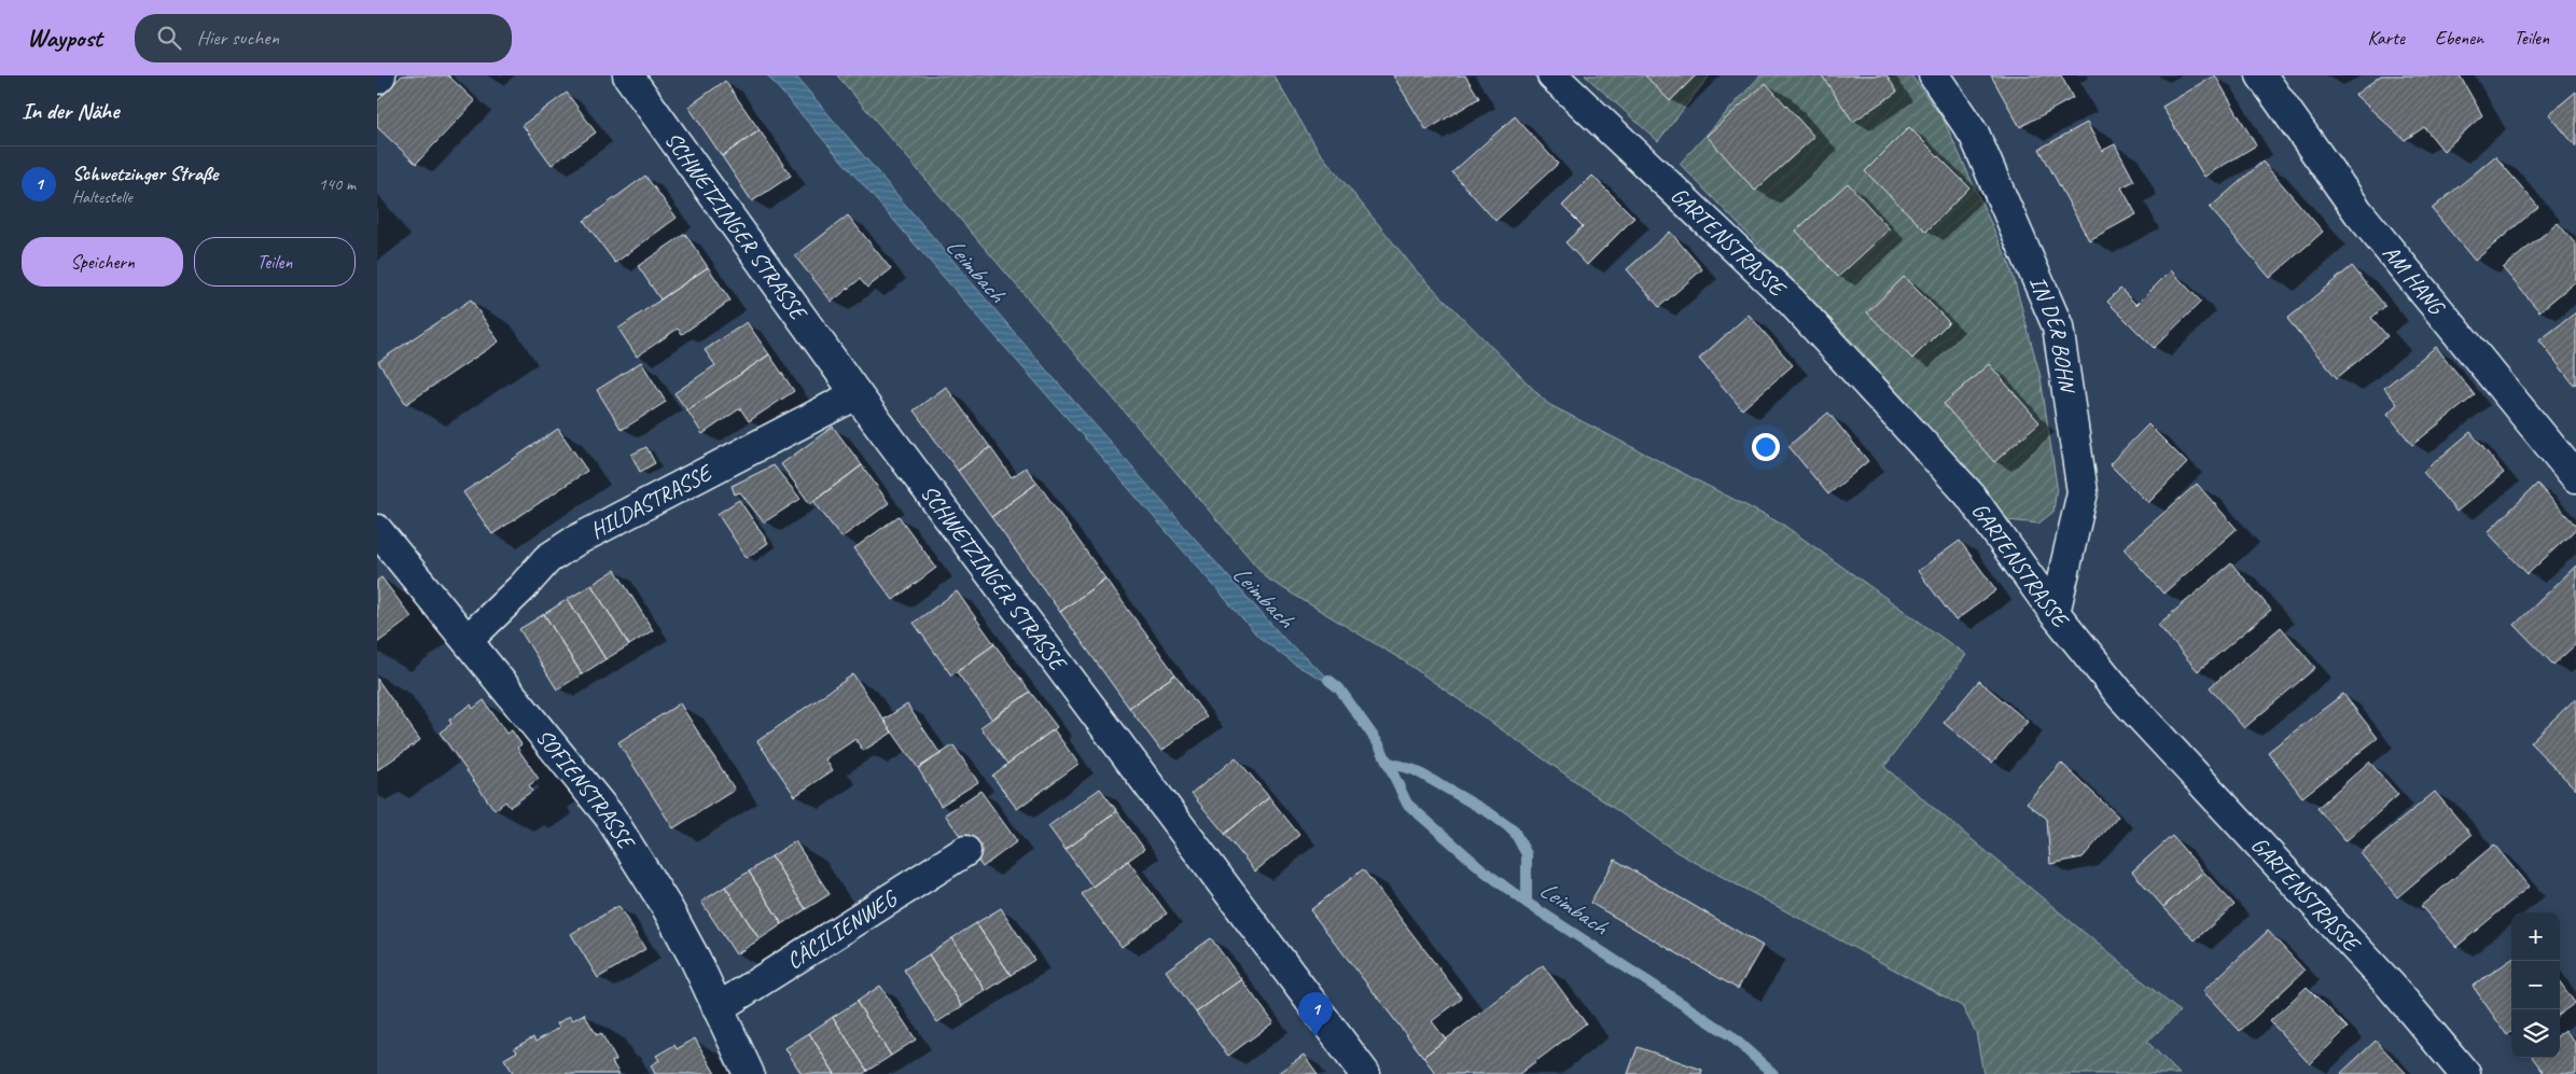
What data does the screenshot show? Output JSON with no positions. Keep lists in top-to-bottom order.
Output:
{
  "streets": {
    "street": [
      "SCHWETZINGER STRASSE",
      "GARTENSTRASSE",
      "AM HANG",
      "IN DER BOHN",
      "HILDASTRASSE",
      "SOFIENSTRASSE",
      "CÄCILIENWEG"
    ]
  },
  "crossings": [
    ["SCHWETZINGER STRASSE", "HILDASTRASSE"],
    ["GARTENSTRASSE", "IN DER BOHN"],
    ["HILDASTRASSE", "SOFIENSTRASSE"],
    ["SOFIENSTRASSE", "CÄCILIENWEG"]
  ],
  "water": ["Leimbach"],
  "page": {
    "header": "Waypost",
    "search": "Hier suchen",
    "nav": ["Karte", "Ebenen", "Teilen"],
    "heading": "In der Nähe",
    "list": [
      {
        "mark": "1",
        "name": "Schwetzinger Straße",
        "note": "Haltestelle",
        "value": "140 m"
      }
    ],
    "buttons": ["Speichern", "Teilen"],
    "map_buttons": ["+", "−"],
    "pins": "1"
  }
}
